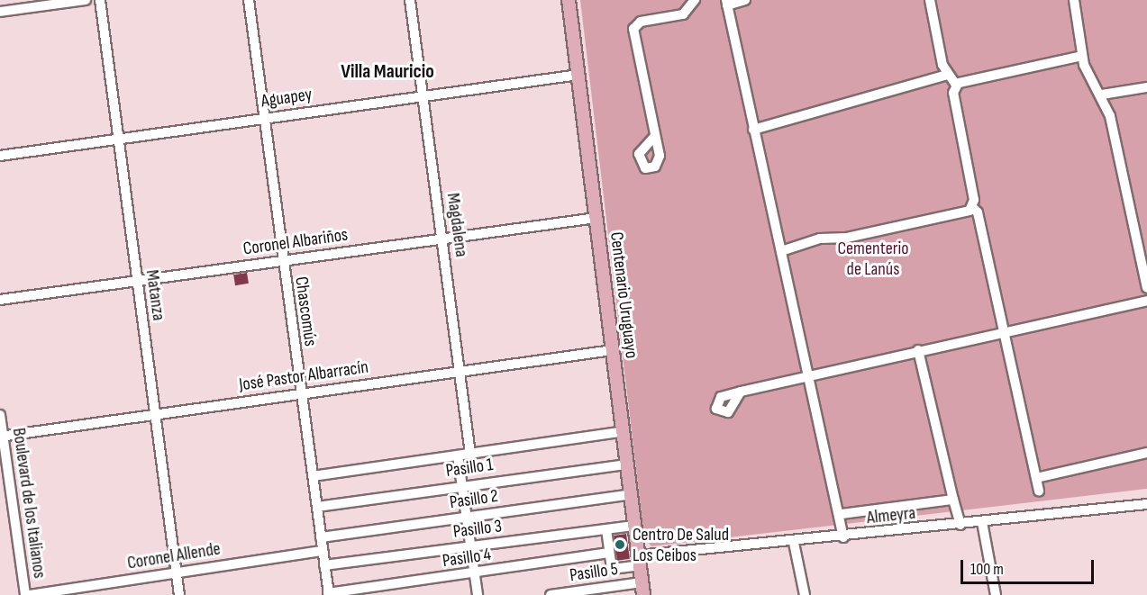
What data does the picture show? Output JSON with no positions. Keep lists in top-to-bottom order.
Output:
{
  "streets": {
    "main road": ["Centenario Uruguayo"],
    "street": [
      "Aguapey",
      "Magdalena",
      "Coronel Albariños",
      "Matanza",
      "Chascomús",
      "José Pastor Albarracín",
      "Pasillo 1",
      "Pasillo 2",
      "Boulevard de los Italianos",
      "Almeyra",
      "Pasillo 3",
      "Coronel Allende",
      "Pasillo 4",
      "Pasillo 5"
    ]
  },
  "crossings": [
    ["Aguapey", "Magdalena"],
    ["Aguapey", "Matanza"],
    ["Aguapey", "Centenario Uruguayo"],
    ["Aguapey", "Chascomús"],
    ["Magdalena", "Coronel Albariños"],
    ["Magdalena", "José Pastor Albarracín"],
    ["Coronel Albariños", "Matanza"],
    ["Coronel Albariños", "Centenario Uruguayo"],
    ["Coronel Albariños", "Chascomús"],
    ["Matanza", "José Pastor Albarracín"],
    ["Matanza", "Coronel Allende"],
    ["Centenario Uruguayo", "José Pastor Albarracín"],
    ["Centenario Uruguayo", "Pasillo 1"],
    ["Centenario Uruguayo", "Pasillo 2"],
    ["Centenario Uruguayo", "Almeyra"],
    ["Centenario Uruguayo", "Pasillo 3"],
    ["Centenario Uruguayo", "Pasillo 5"],
    ["Chascomús", "José Pastor Albarracín"],
    ["Chascomús", "Pasillo 1"],
    ["Chascomús", "Pasillo 2"],
    ["Chascomús", "Pasillo 3"],
    ["Chascomús", "Coronel Allende"],
    ["Chascomús", "Pasillo 4"],
    ["José Pastor Albarracín", "Boulevard de los Italianos"],
    ["Almeyra", "Pasillo 4"]
  ],
  "districts": ["Villa Mauricio"],
  "parks": ["Cementerio de Lanús"],
  "places": ["Centro De Salud Los Ceibos"],
  "scale_bar": "100 m"
}
